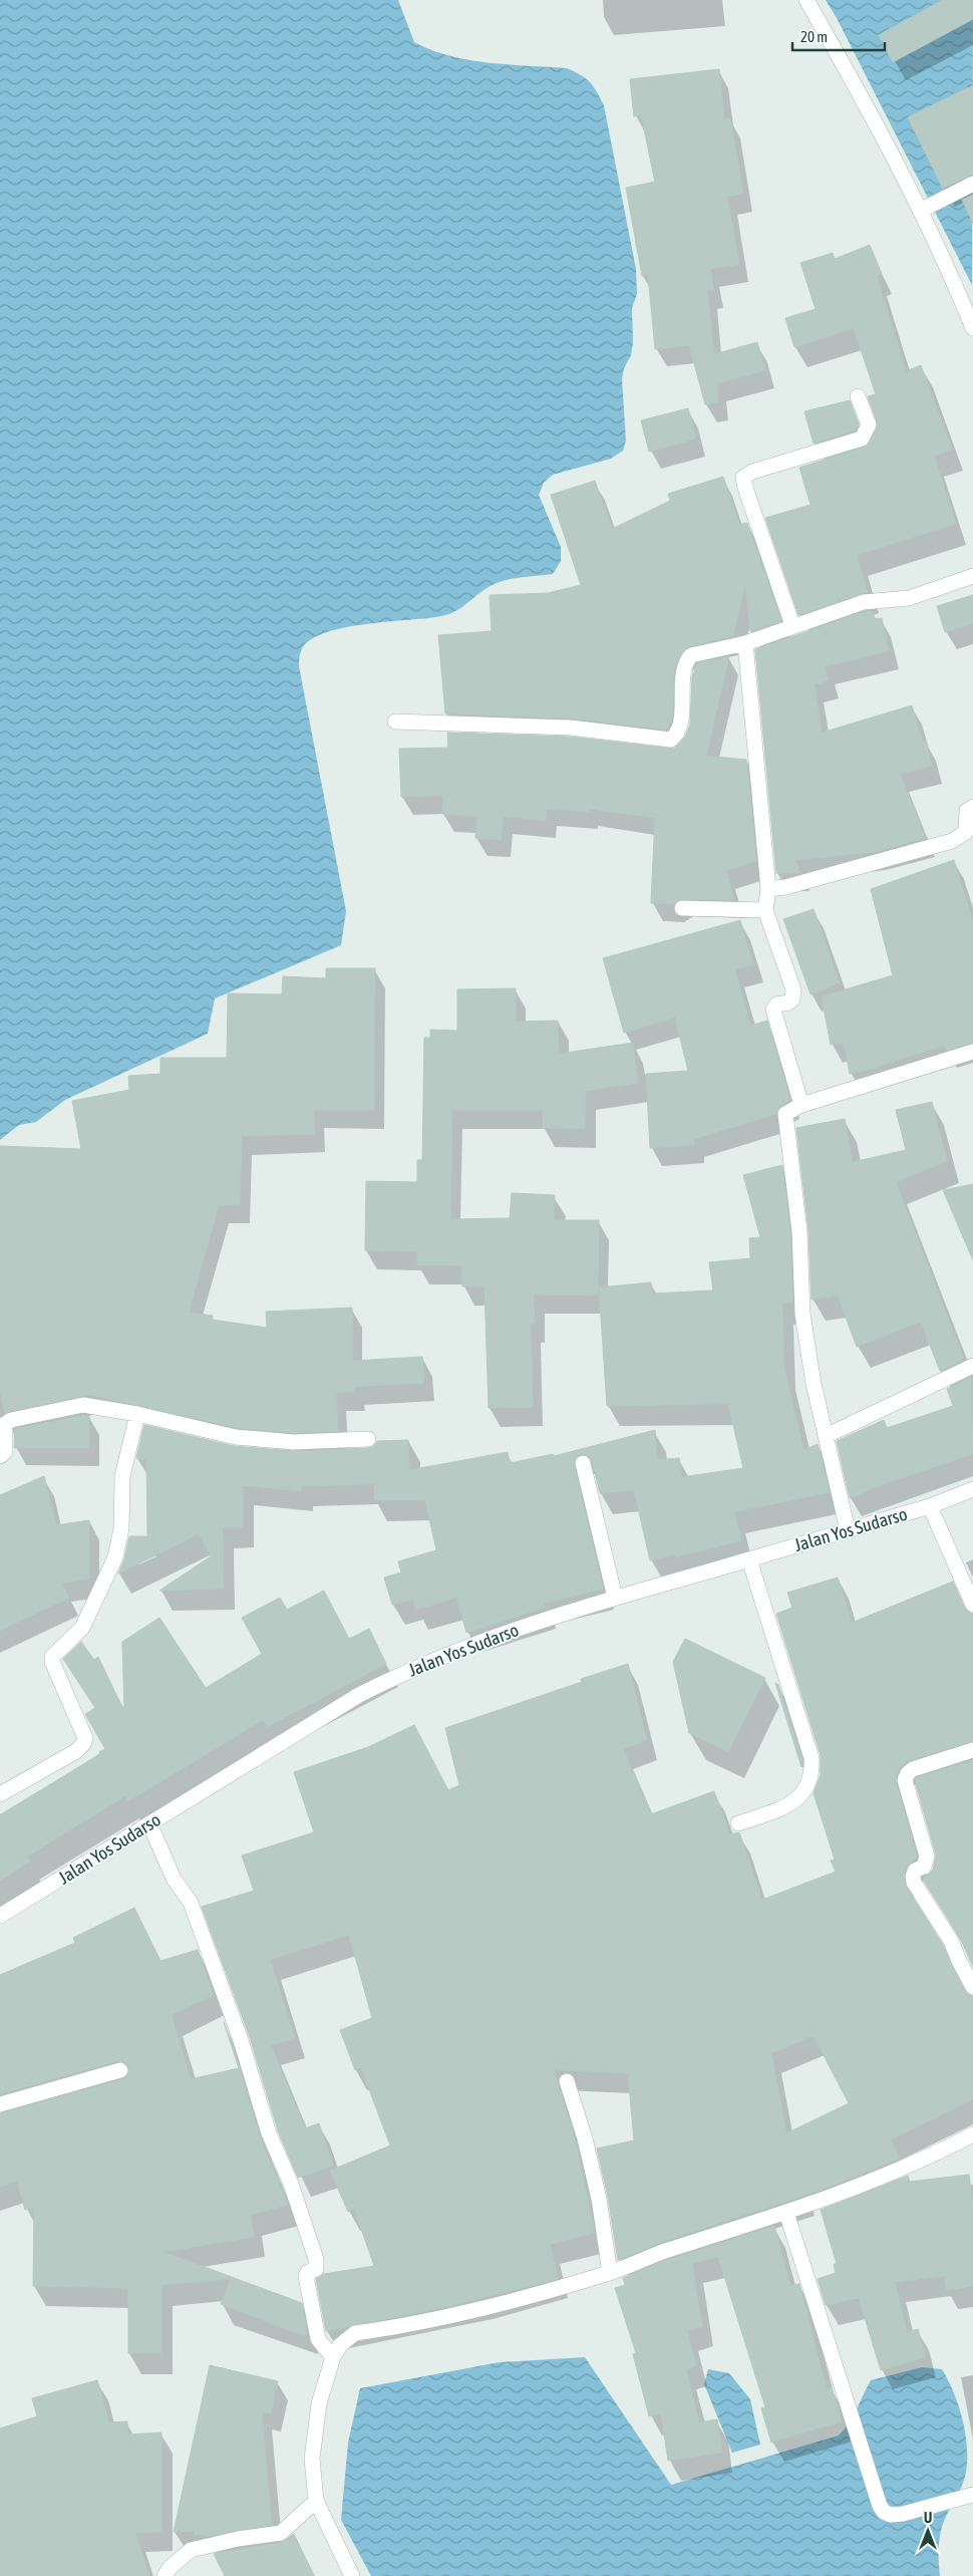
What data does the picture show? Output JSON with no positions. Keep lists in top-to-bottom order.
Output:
{
  "streets": {
    "street": ["Jalan Yos Sudarso"]
  },
  "scale_bar": "20 m",
  "north": "top"
}
